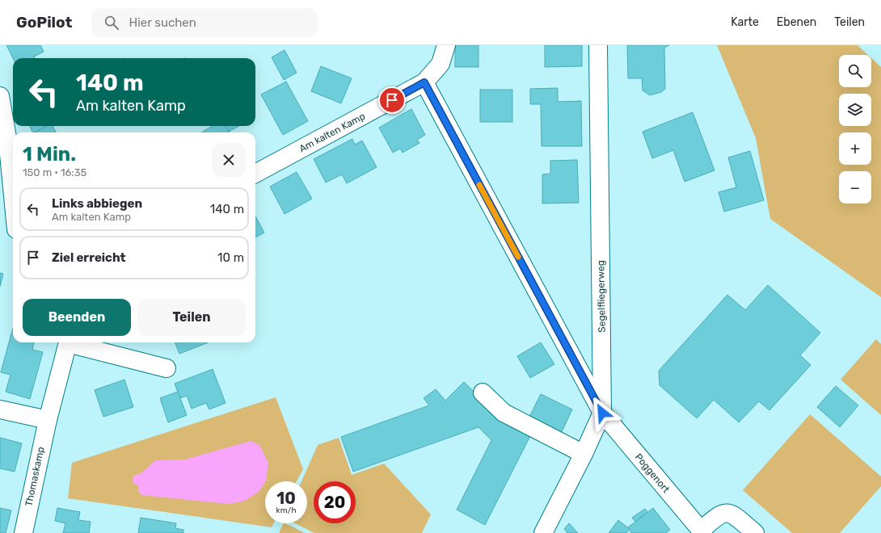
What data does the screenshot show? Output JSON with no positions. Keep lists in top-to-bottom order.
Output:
{
  "streets": {
    "street": [
      "Am kalten Kamp",
      "Segelfliegerweg",
      "Poggenort",
      "Thomaskamp"
    ]
  },
  "crossings": [
    ["Am kalten Kamp", "Poggenort"],
    ["Segelfliegerweg", "Poggenort"]
  ],
  "page": {
    "header": "GoPilot",
    "search": "Hier suchen",
    "nav": ["Karte", "Ebenen", "Teilen"],
    "map_buttons": ["+", "−"],
    "turn": ["140 m", "Am kalten Kamp"],
    "heading": ["1 Min.", "150 m · 16:35"],
    "list": [
      {
        "name": "Links abbiegen",
        "note": "Am kalten Kamp",
        "value": "140 m"
      },
      {
        "name": "Ziel erreicht",
        "value": "10 m"
      }
    ],
    "buttons": ["Beenden", "Teilen"],
    "speed": "10 km/h",
    "limit": "20"
  }
}
